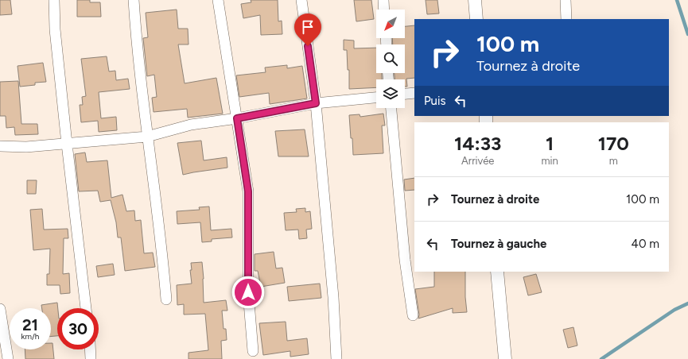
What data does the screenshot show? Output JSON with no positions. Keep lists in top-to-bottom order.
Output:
{
  "north": "bottom left",
  "page": {
    "turn": ["100 m", "Tournez à droite"],
    "then": "Puis",
    "eta": [
      "14:33",
      "Arrivée",
      "1",
      "min",
      "170",
      "m"
    ],
    "list": [
      {
        "name": "Tournez à droite",
        "value": "100 m"
      },
      {
        "name": "Tournez à gauche",
        "value": "40 m"
      }
    ],
    "speed": "21 km/h",
    "limit": "30"
  }
}
